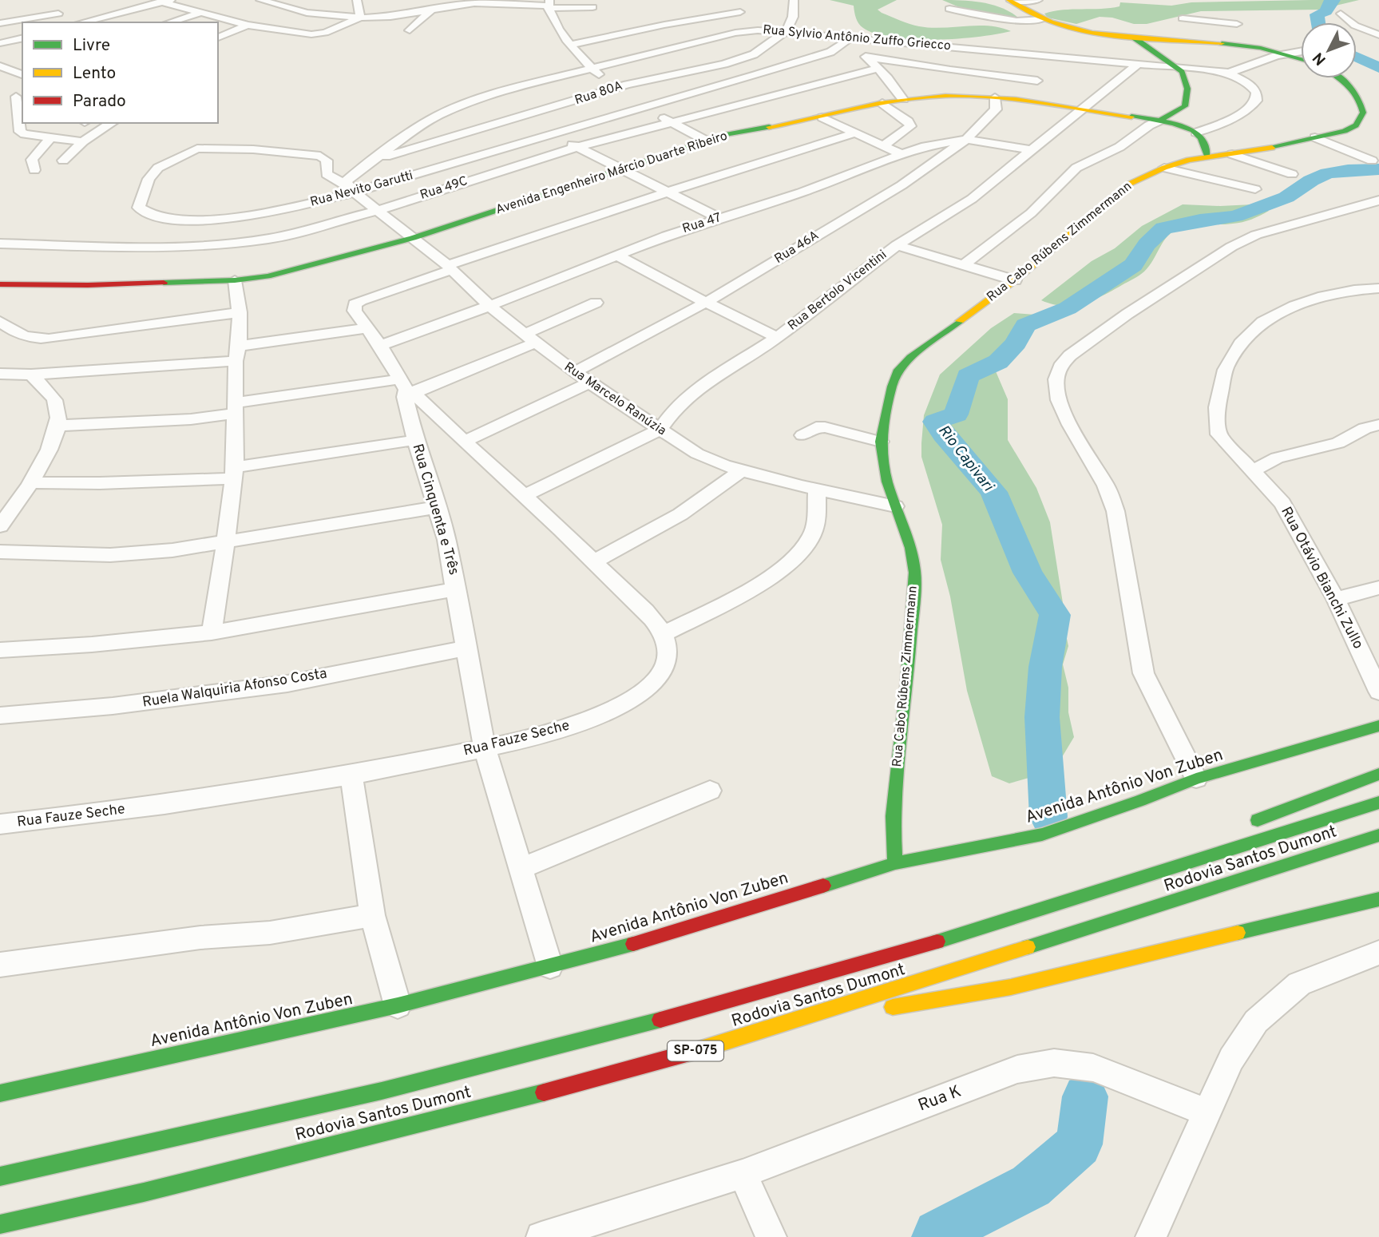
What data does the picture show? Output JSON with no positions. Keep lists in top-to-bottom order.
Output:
{
  "streets": {
    "main road": [
      "Avenida Engenheiro Márcio Duarte Ribeiro",
      "Rua Cabo Rúbens Zimmermann",
      "Avenida Antônio Von Zuben",
      "Rodovia Santos Dumont",
      "SP-075"
    ],
    "street": [
      "Rua Sylvio Antônio Zuffo Griecco",
      "Rua 80A",
      "Rua 49C",
      "Rua Nevito Garutti",
      "Rua 47",
      "Rua 46A",
      "Rua Bertolo Vicentini",
      "Rua Marcelo Ranúzia",
      "Rua Cinquenta e Três",
      "Rua Otávio Bianchi Zullo",
      "Ruela Walquiria Afonso Costa",
      "Rua Fauze Seche",
      "Rua K"
    ]
  },
  "crossings": [
    ["Rua Sylvio Antônio Zuffo Griecco", "Rua 80A"],
    ["Rua Sylvio Antônio Zuffo Griecco", "Avenida Engenheiro Márcio Duarte Ribeiro"],
    ["Rua Sylvio Antônio Zuffo Griecco", "Rua Nevito Garutti"],
    ["Rua Sylvio Antônio Zuffo Griecco", "Rua Bertolo Vicentini"],
    ["Avenida Engenheiro Márcio Duarte Ribeiro", "Rua 46A"],
    ["Avenida Engenheiro Márcio Duarte Ribeiro", "Rua Bertolo Vicentini"],
    ["Avenida Engenheiro Márcio Duarte Ribeiro", "Rua Marcelo Ranúzia"],
    ["Rua 49C", "Rua Marcelo Ranúzia"],
    ["Rua 47", "Rua 46A"],
    ["Rua 47", "Rua Bertolo Vicentini"],
    ["Rua 47", "Rua Marcelo Ranúzia"],
    ["Rua 47", "Rua Cinquenta e Três"],
    ["Rua Cabo Rúbens Zimmermann", "Rua Marcelo Ranúzia"],
    ["Rua Cabo Rúbens Zimmermann", "Avenida Antônio Von Zuben"],
    ["Rua 46A", "Rua Marcelo Ranúzia"],
    ["Rua Bertolo Vicentini", "Rua Marcelo Ranúzia"],
    ["Rua Cinquenta e Três", "Ruela Walquiria Afonso Costa"],
    ["Rua Cinquenta e Três", "Rua Fauze Seche"],
    ["Rua Cinquenta e Três", "Avenida Antônio Von Zuben"]
  ],
  "water": ["Rio Capivari"],
  "legend": ["Livre", "Lento", "Parado"],
  "north": "bottom left"
}
